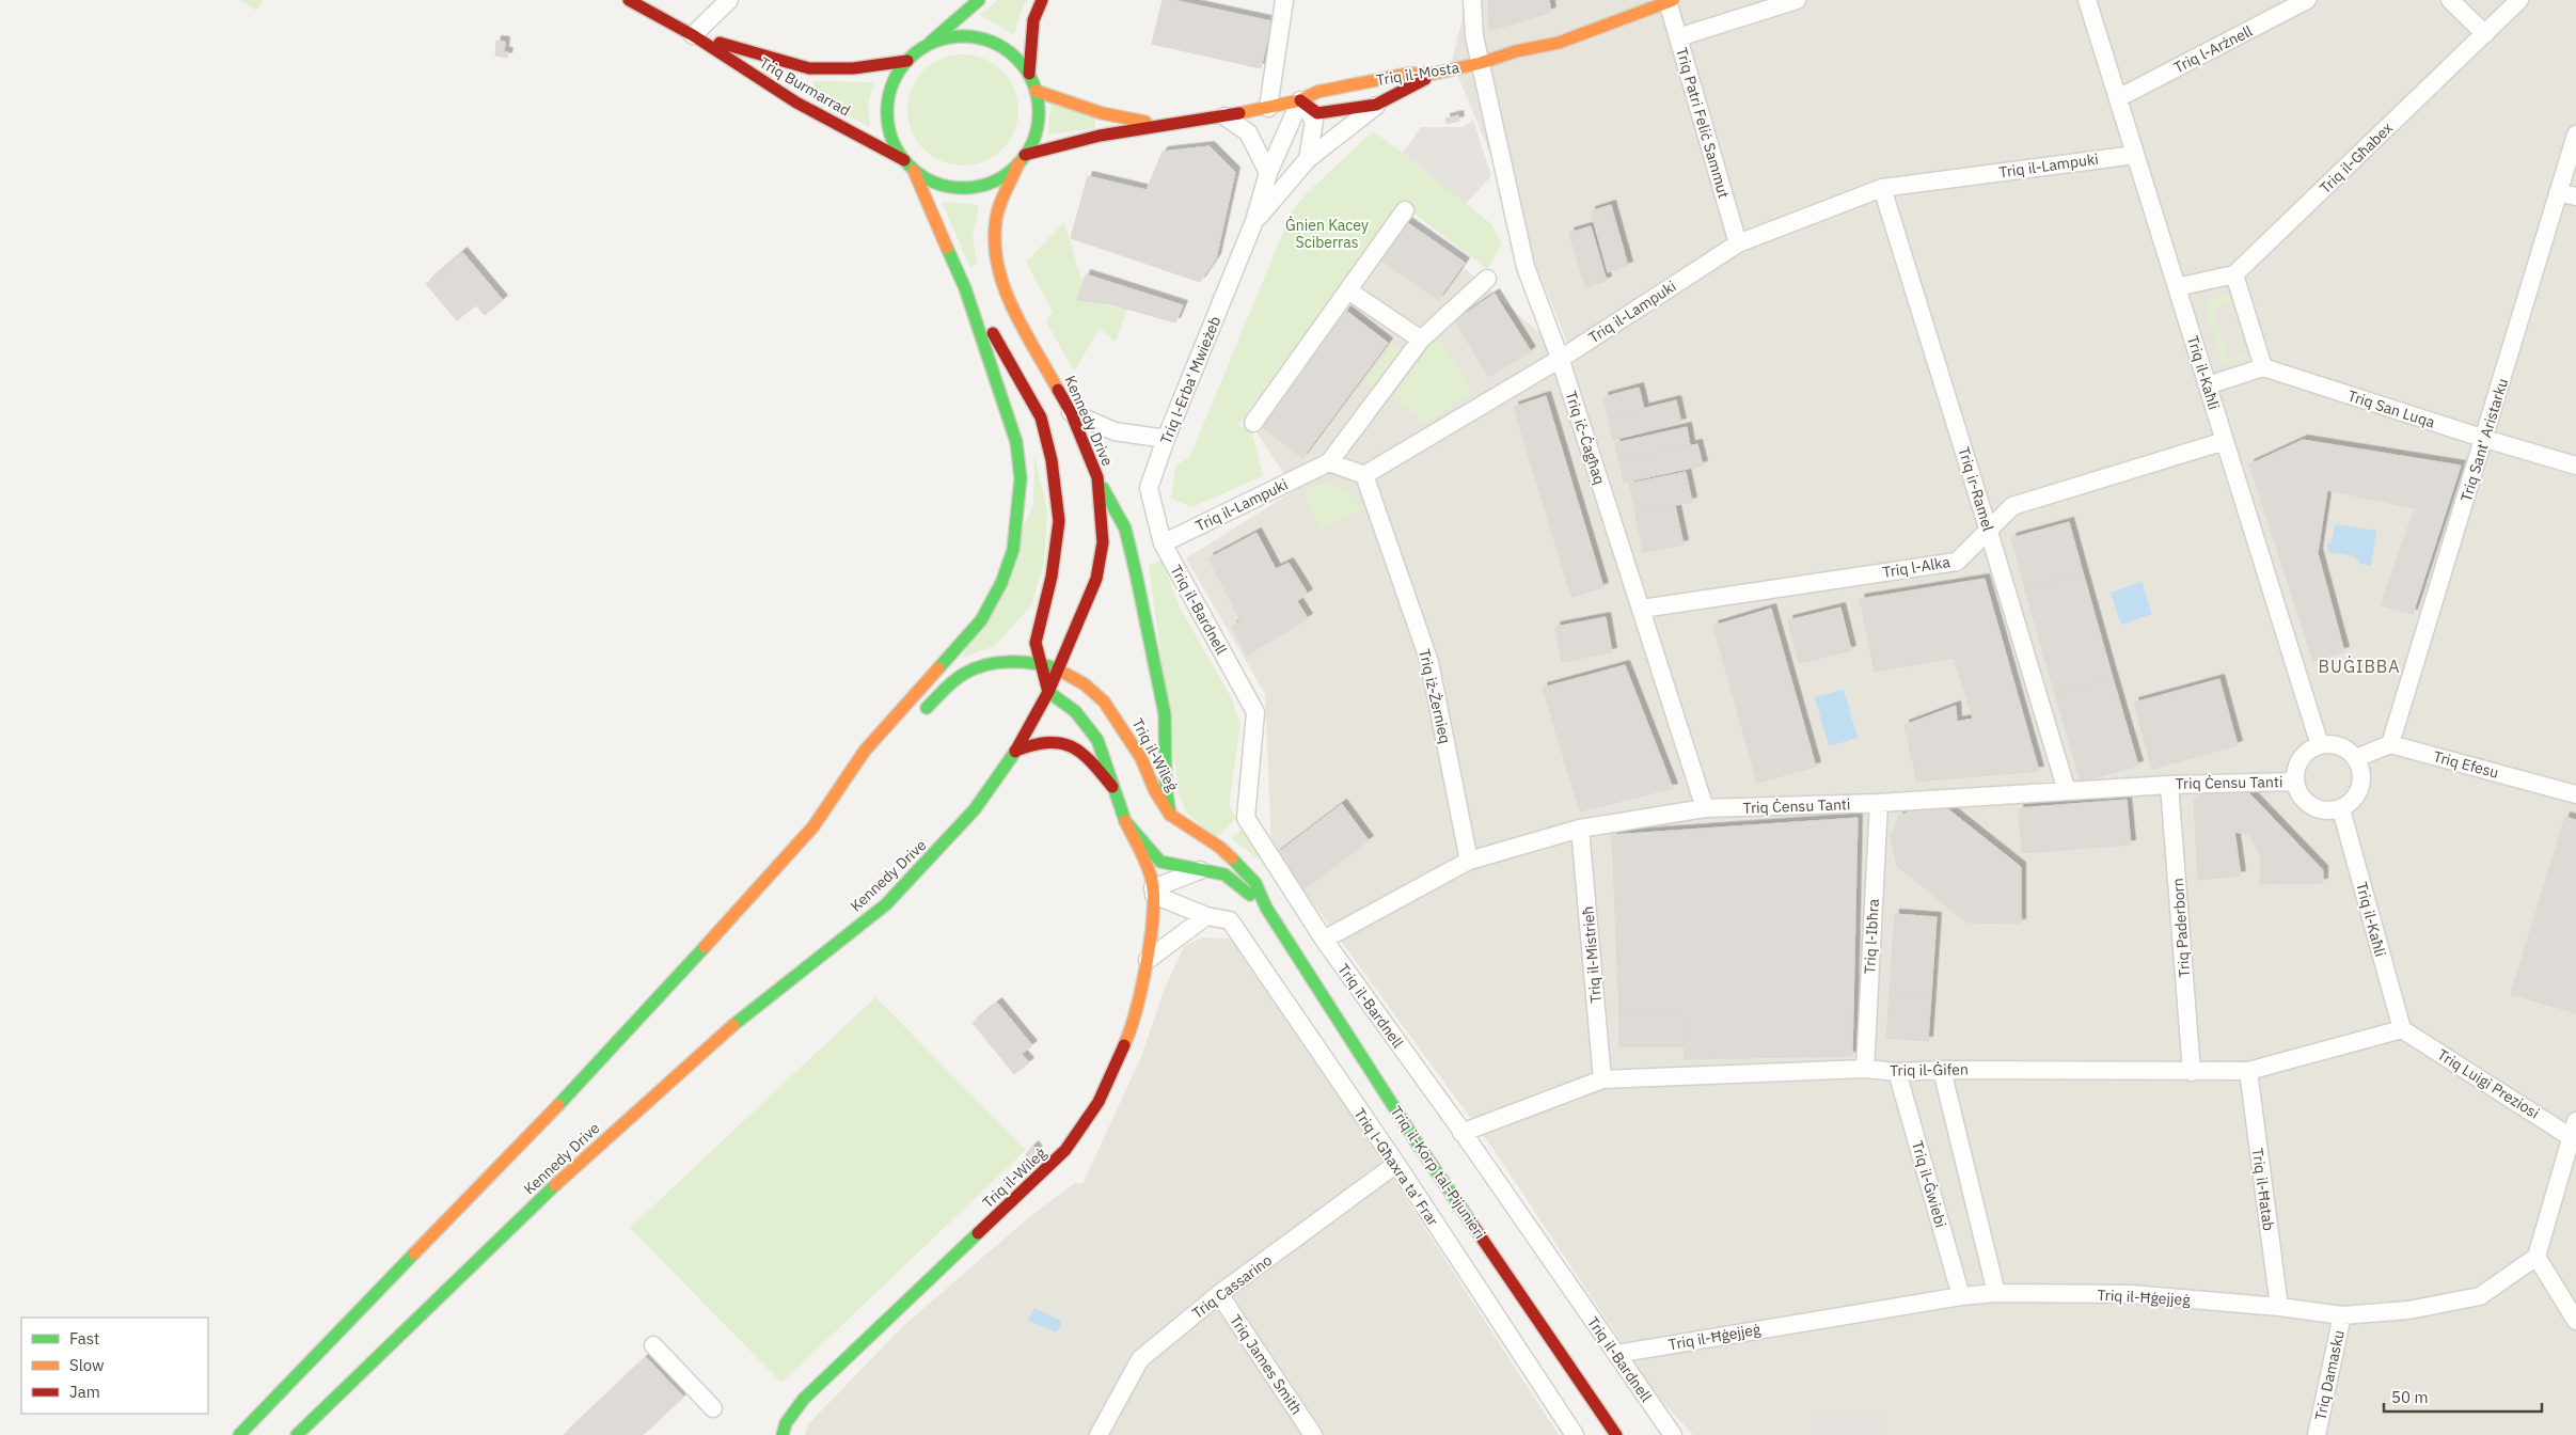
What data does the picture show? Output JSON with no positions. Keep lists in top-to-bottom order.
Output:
{
  "streets": {
    "main road": [
      "Triq il-Mosta",
      "Triq Burmarrad",
      "Kennedy Drive",
      "Triq il-Wileġ",
      "Triq il-Korp tal-Pijunieri"
    ],
    "street": [
      "Triq l-Arżnell",
      "Triq Patri Feliċ Sammut",
      "Triq il-Għabex",
      "Triq il-Lampuki",
      "Triq il-Kaħli",
      "Triq l-Erba' Mwieżeb",
      "Triq San Luqa",
      "Triq iċ-Ċagħaq",
      "Triq Sant' Aristarku",
      "Triq ir-Ramel",
      "Triq l-Alka",
      "Triq il-Bardnell",
      "Triq iż-Żernieq",
      "Triq Efesu",
      "Triq Ċensu Tanti",
      "Triq Paderborn",
      "Triq l-Ibħra",
      "Triq il-Mistrieħ",
      "Triq il-Ġifen",
      "Triq Luigi Preziosi",
      "Triq l-Għaxra ta' Frar",
      "Triq il-Ġwiebi",
      "Triq il-Ħatab",
      "Triq Cassarino",
      "Triq il-Ħġejjeġ",
      "Triq James Smith",
      "Triq Damasku"
    ]
  },
  "crossings": [
    ["Triq l-Arżnell", "Triq il-Kaħli"],
    ["Triq il-Mosta", "Triq Burmarrad"],
    ["Triq il-Mosta", "Triq Patri Feliċ Sammut"],
    ["Triq il-Mosta", "Triq l-Erba' Mwieżeb"],
    ["Triq il-Mosta", "Kennedy Drive"],
    ["Triq il-Mosta", "Triq iċ-Ċagħaq"],
    ["Triq Burmarrad", "Kennedy Drive"],
    ["Triq Patri Feliċ Sammut", "Triq il-Lampuki"],
    ["Triq il-Lampuki", "Triq il-Kaħli"],
    ["Triq il-Lampuki", "Triq l-Erba' Mwieżeb"],
    ["Triq il-Lampuki", "Triq iċ-Ċagħaq"],
    ["Triq il-Lampuki", "Triq ir-Ramel"],
    ["Triq il-Lampuki", "Triq il-Bardnell"],
    ["Triq il-Lampuki", "Triq iż-Żernieq"],
    ["Triq il-Kaħli", "Triq l-Alka"],
    ["Triq il-Kaħli", "Triq Ċensu Tanti"],
    ["Triq il-Kaħli", "Triq il-Ġifen"],
    ["Triq il-Kaħli", "Triq Luigi Preziosi"],
    ["Triq l-Erba' Mwieżeb", "Triq il-Bardnell"],
    ["Triq San Luqa", "Triq Sant' Aristarku"],
    ["Kennedy Drive", "Triq il-Wileġ"],
    ["Triq iċ-Ċagħaq", "Triq l-Alka"],
    ["Triq iċ-Ċagħaq", "Triq Ċensu Tanti"],
    ["Triq Sant' Aristarku", "Triq Efesu"],
    ["Triq ir-Ramel", "Triq l-Alka"],
    ["Triq ir-Ramel", "Triq Ċensu Tanti"],
    ["Triq il-Bardnell", "Triq Ċensu Tanti"],
    ["Triq il-Bardnell", "Triq il-Ġifen"],
    ["Triq il-Bardnell", "Triq il-Ħġejjeġ"],
    ["Triq iż-Żernieq", "Triq Ċensu Tanti"],
    ["Triq il-Wileġ", "Triq l-Għaxra ta' Frar"],
    ["Triq il-Wileġ", "Triq il-Korp tal-Pijunieri"],
    ["Triq Ċensu Tanti", "Triq Paderborn"],
    ["Triq Ċensu Tanti", "Triq l-Ibħra"],
    ["Triq Ċensu Tanti", "Triq il-Mistrieħ"],
    ["Triq Paderborn", "Triq il-Ġifen"],
    ["Triq l-Ibħra", "Triq il-Ġifen"],
    ["Triq il-Mistrieħ", "Triq il-Ġifen"],
    ["Triq il-Ġifen", "Triq Luigi Preziosi"],
    ["Triq il-Ġifen", "Triq il-Ġwiebi"],
    ["Triq il-Ġifen", "Triq il-Ħatab"],
    ["Triq l-Għaxra ta' Frar", "Triq Cassarino"],
    ["Triq il-Ġwiebi", "Triq il-Ħġejjeġ"],
    ["Triq il-Ħatab", "Triq il-Ħġejjeġ"],
    ["Triq Cassarino", "Triq James Smith"],
    ["Triq il-Ħġejjeġ", "Triq Damasku"]
  ],
  "districts": ["BUĠIBBA"],
  "parks": ["Ġnien Kacey Sciberras"],
  "legend": ["Fast", "Slow", "Jam"],
  "scale_bar": "50 m"
}
